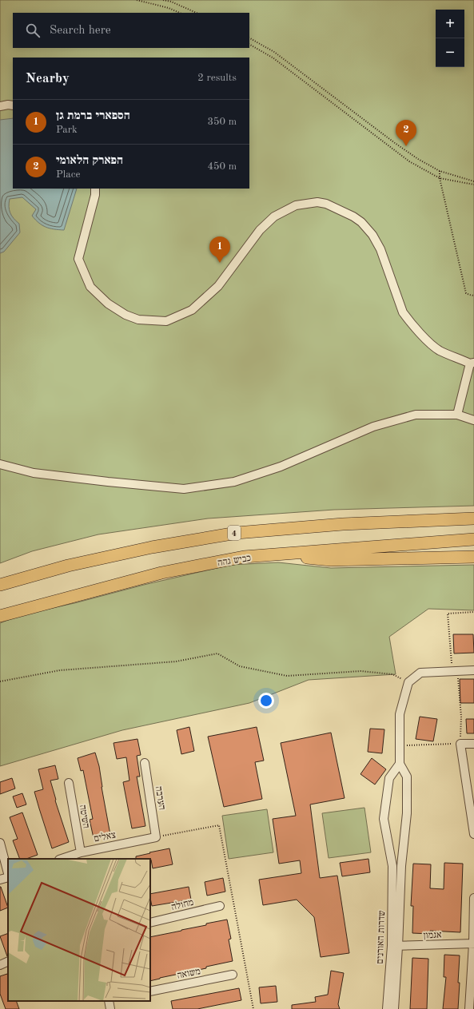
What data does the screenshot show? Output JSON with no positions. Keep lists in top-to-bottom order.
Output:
{
  "streets": {
    "highway": ["4", "כביש גהה"],
    "street": [
      "הערבה",
      "השיטה",
      "צאלים",
      "מחולה",
      "אגמון",
      "שדרות האורנים",
      "משואה"
    ]
  },
  "crossings": [
    ["הערבה", "צאלים"],
    ["השיטה", "צאלים"],
    ["אגמון", "שדרות האורנים"]
  ],
  "page": {
    "map_buttons": ["+", "−"],
    "search": "Search here",
    "heading": ["Nearby", "2 results"],
    "list": [
      {
        "mark": "1",
        "name": "הספארי ברמת גן",
        "note": "Park",
        "value": "350 m"
      },
      {
        "mark": "2",
        "name": "הפארק הלאומי",
        "note": "Place",
        "value": "450 m"
      }
    ],
    "pins": ["2", "1"]
  }
}
